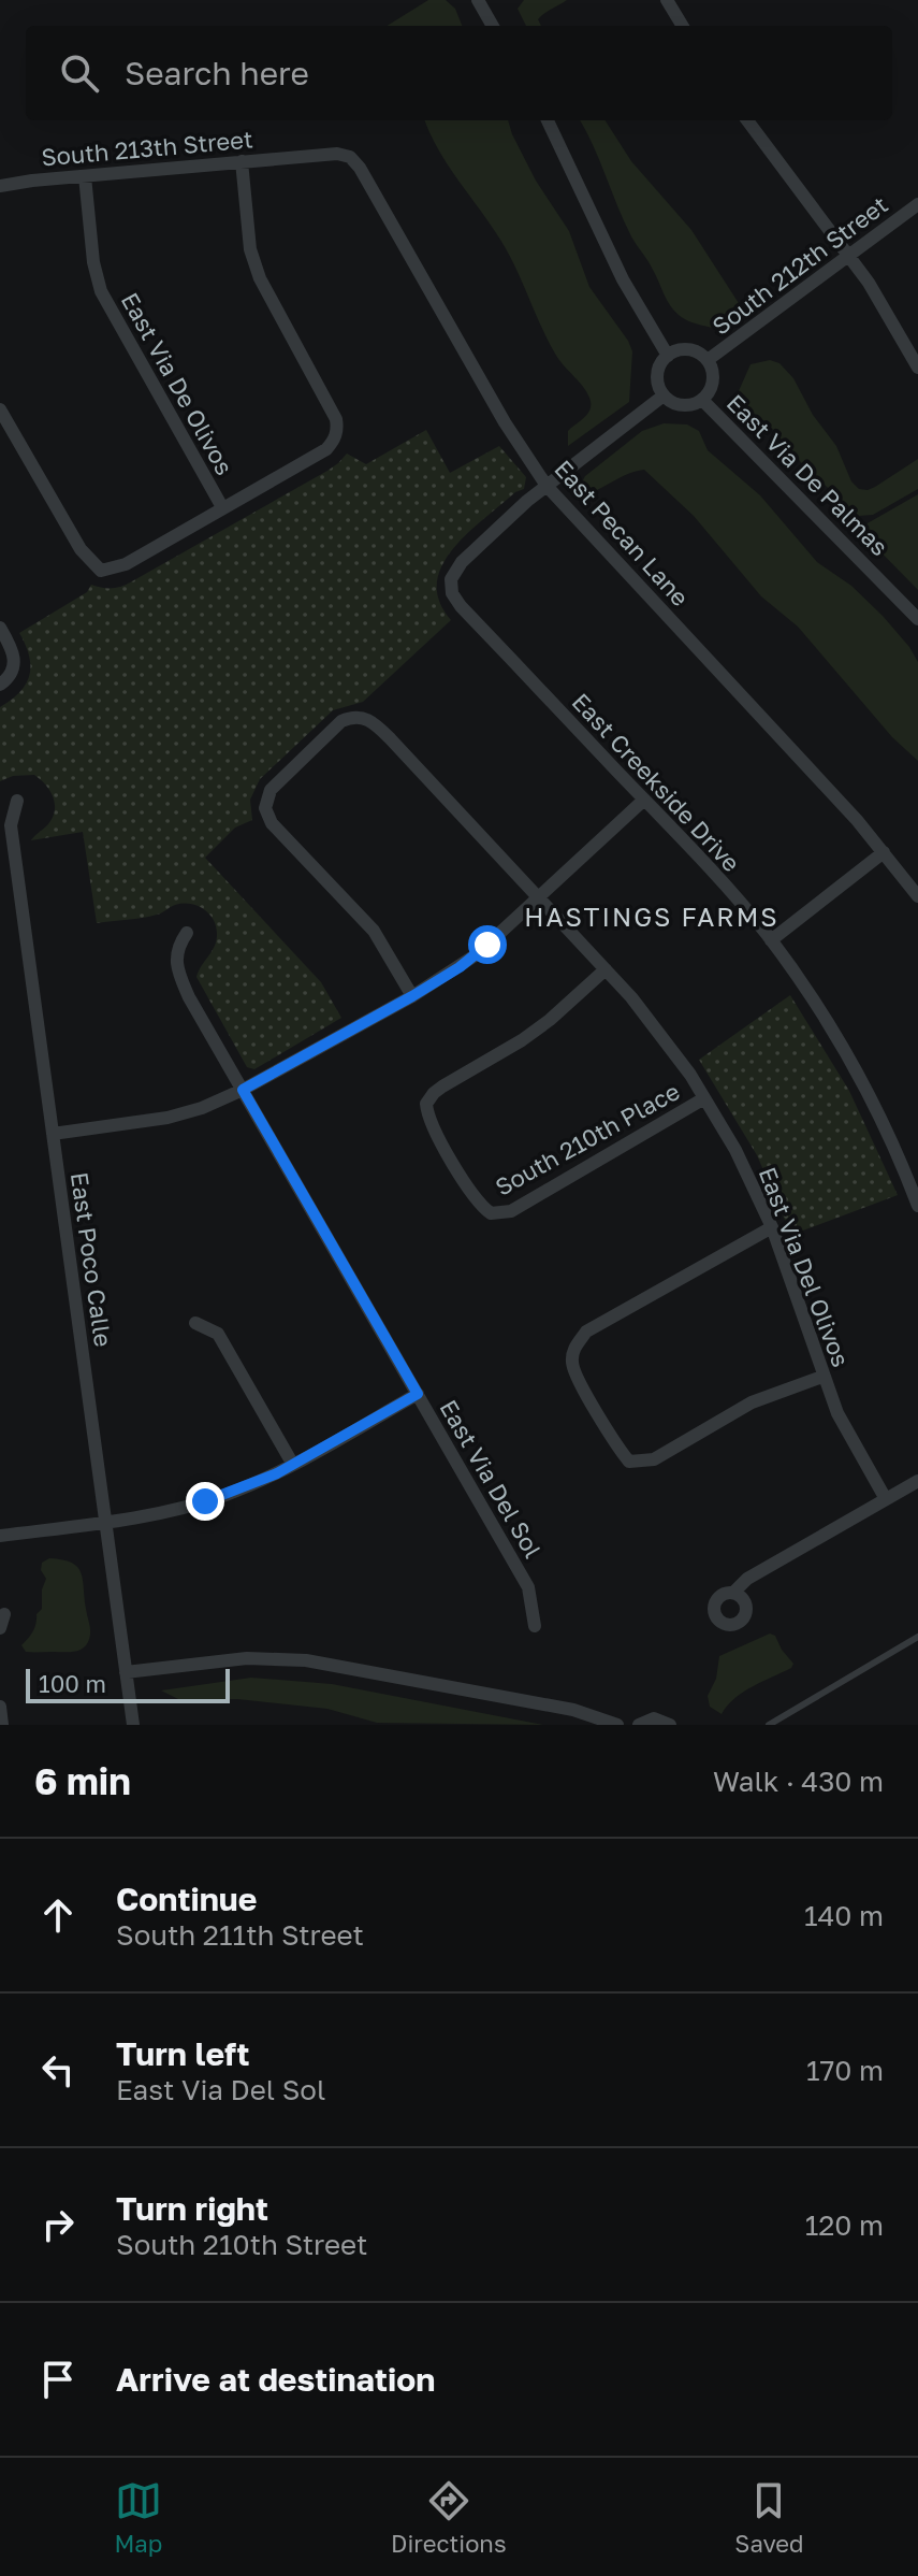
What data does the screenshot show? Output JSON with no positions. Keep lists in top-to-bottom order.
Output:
{
  "streets": {
    "street": [
      "South 213th Street",
      "South 212th Street",
      "East Via De Olivos",
      "East Via De Palmas",
      "East Pecan Lane",
      "East Creekside Drive",
      "South 210th Place",
      "East Poco Calle",
      "East Via Del Olivos",
      "East Via Del Sol"
    ]
  },
  "crossings": [
    ["South 213th Street", "East Via De Olivos"],
    ["South 213th Street", "East Pecan Lane"],
    ["South 212th Street", "East Via De Palmas"],
    ["East Pecan Lane", "East Creekside Drive"],
    ["South 210th Place", "East Via Del Olivos"]
  ],
  "districts": ["HASTINGS FARMS"],
  "scale_bar": "100 m",
  "page": {
    "search": "Search here",
    "scale": "100 m",
    "heading": ["6 min", "Walk · 430 m"],
    "list": [
      ["Continue", "South 211th Street", "140 m"],
      ["Turn left", "East Via Del Sol", "170 m"],
      ["Turn right", "South 210th Street", "120 m"],
      "Arrive at destination"
    ],
    "nav": ["Map", "Directions", "Saved"]
  }
}
